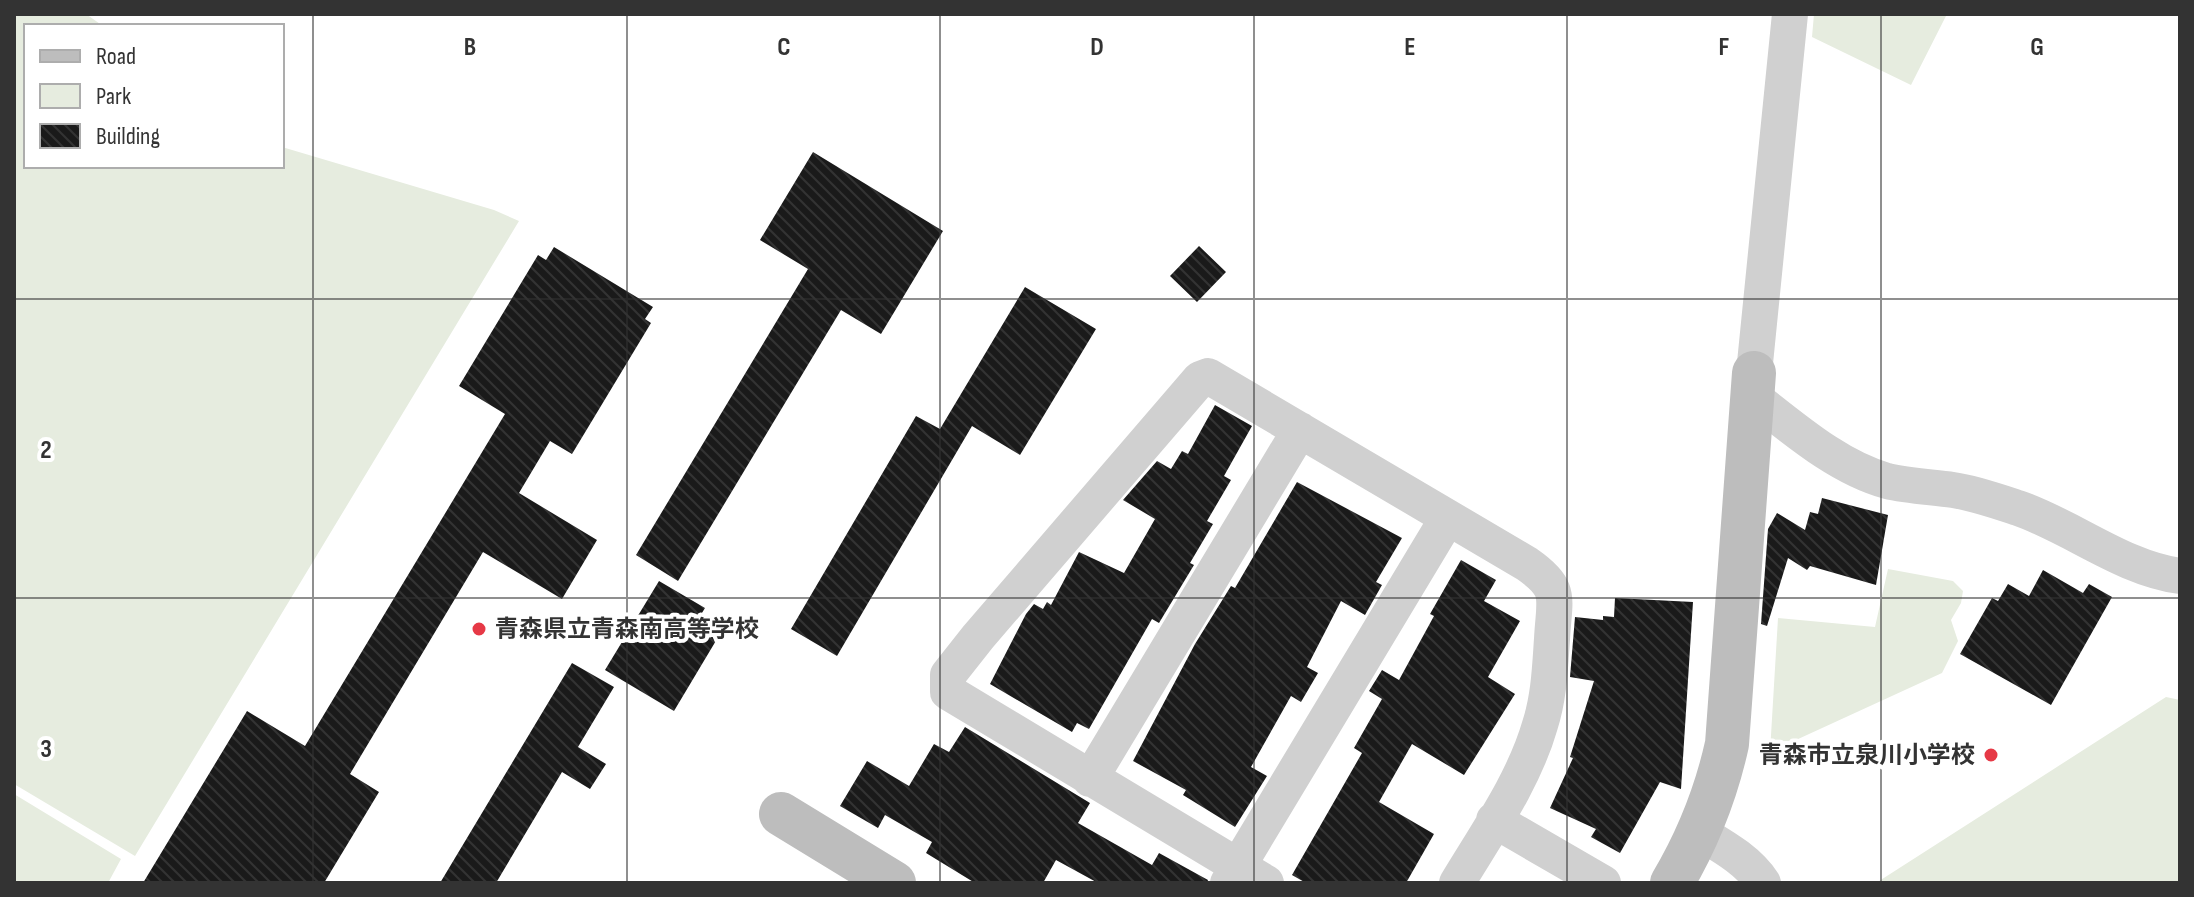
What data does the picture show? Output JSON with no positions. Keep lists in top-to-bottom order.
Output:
{
  "places": ["青森県立青森南高等学校", "青森市立泉川小学校"],
  "legend": ["Road", "Park", "Building"],
  "grid": {
    "columns": [
      "B",
      "C",
      "D",
      "E",
      "F",
      "G"
    ],
    "rows": ["2", "3"]
  }
}
